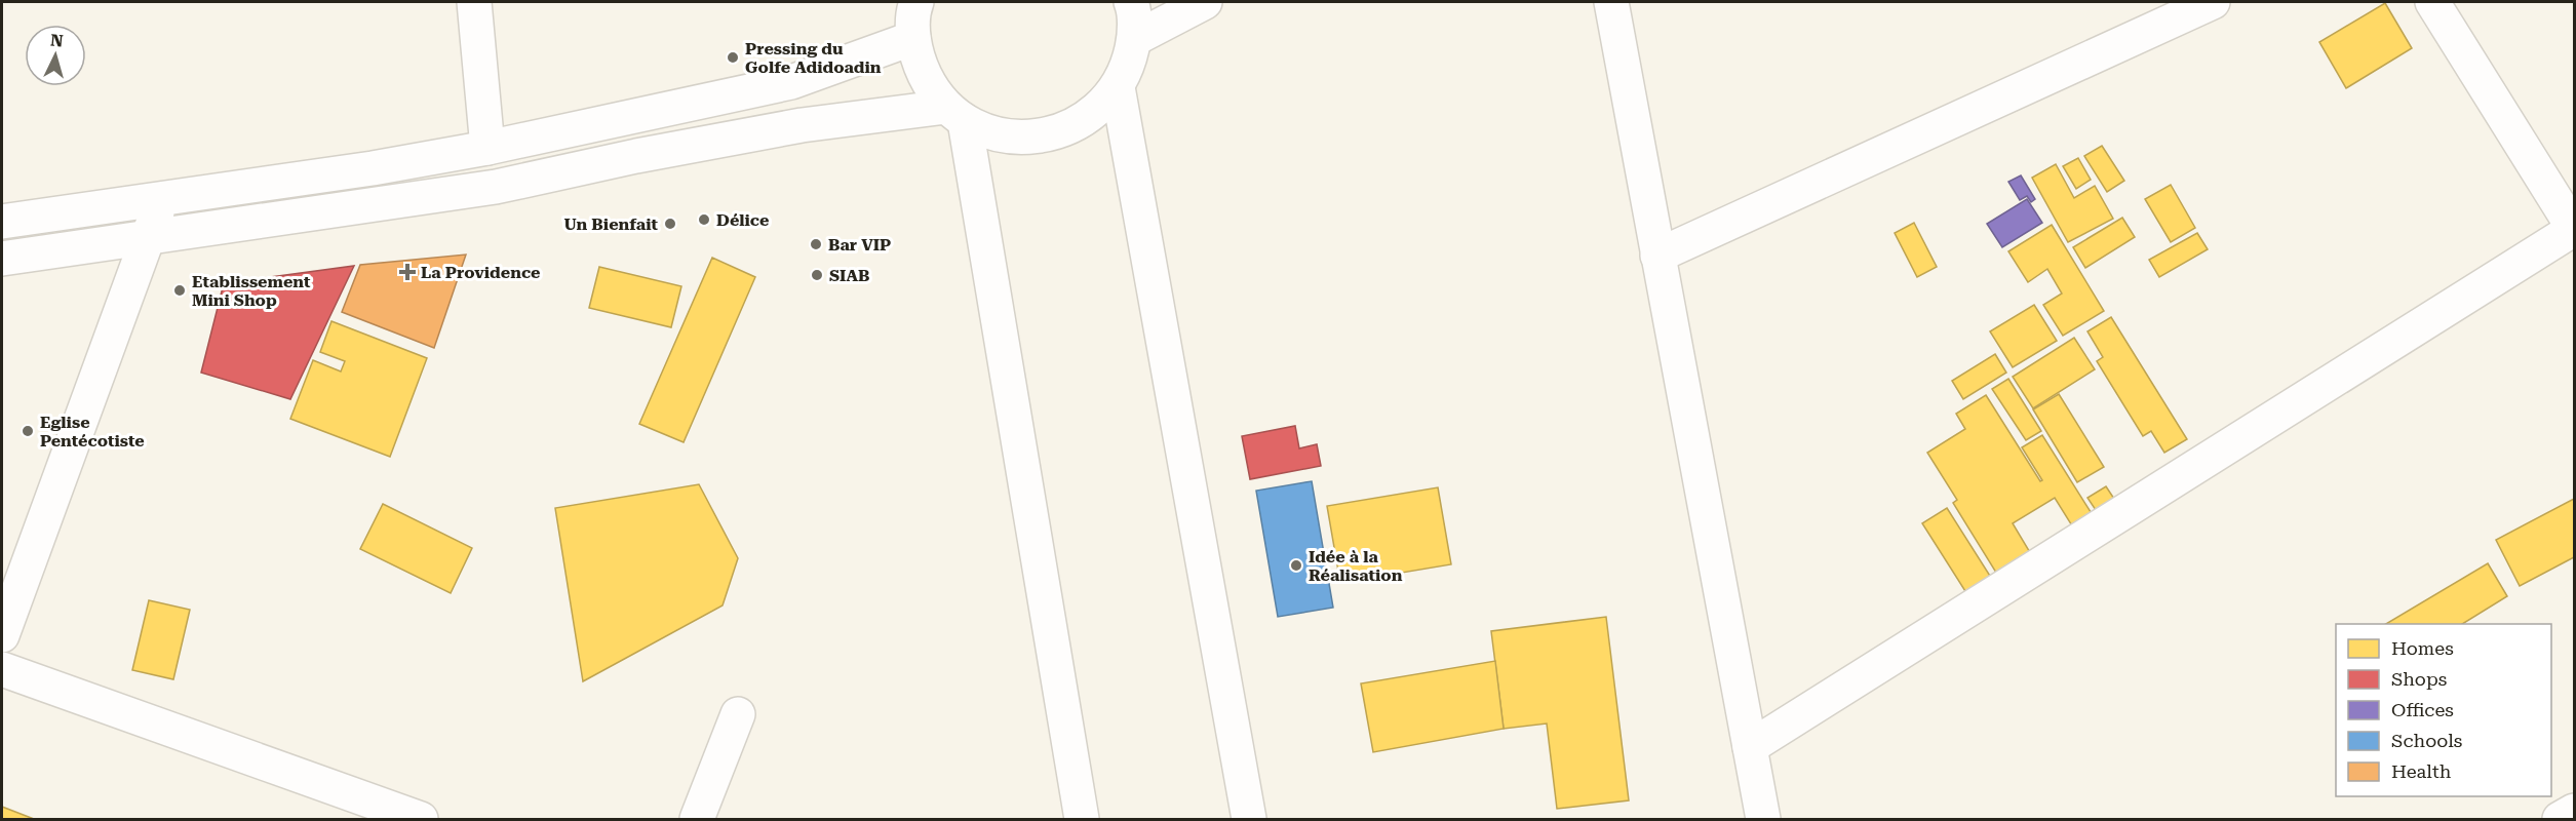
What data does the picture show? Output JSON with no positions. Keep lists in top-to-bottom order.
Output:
{
  "places": {
    "other": [
      "Pressing du Golfe Adidoadin",
      "Délice",
      "Un Bienfait",
      "Bar VIP",
      "SIAB",
      "Etablissement Mini Shop",
      "Eglise Pentécotiste",
      "Idée à la Réalisation"
    ],
    "health": ["La Providence"]
  },
  "legend": [
    "Homes",
    "Shops",
    "Offices",
    "Schools",
    "Health"
  ],
  "north": "top"
}
